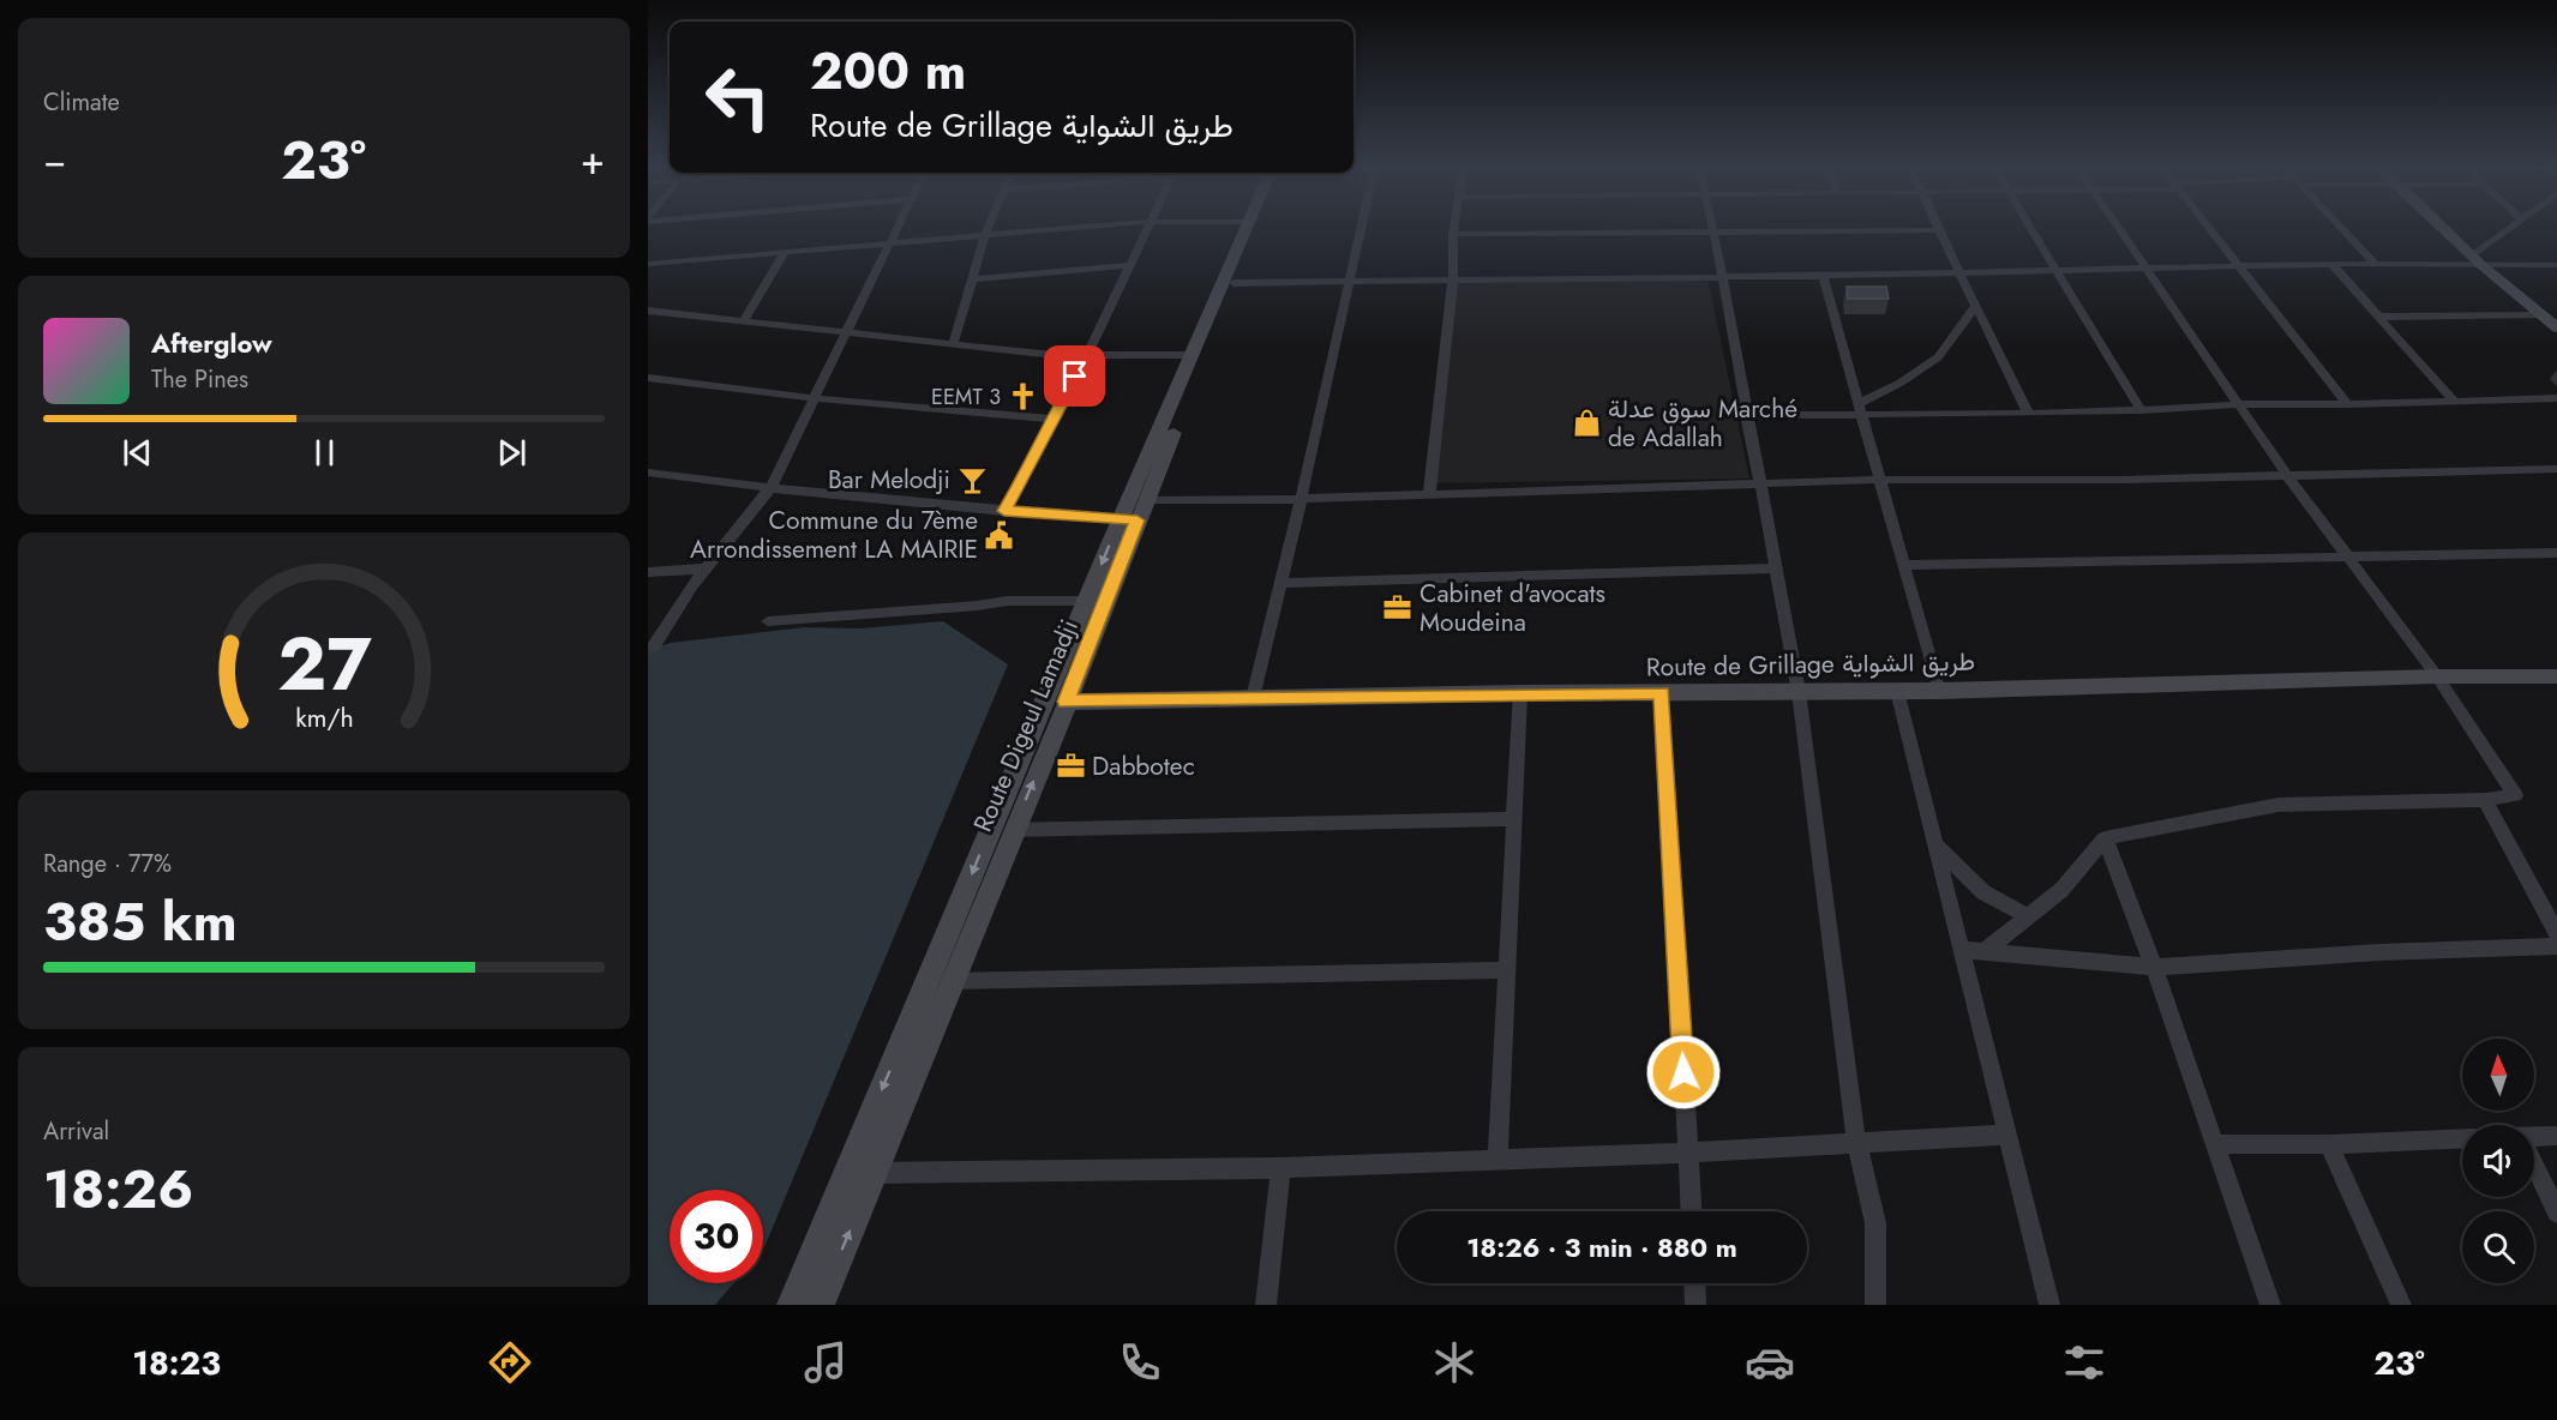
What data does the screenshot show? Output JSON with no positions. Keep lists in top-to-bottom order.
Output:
{
  "streets": {
    "main road": ["Route de Grillage طريق الشواية", "Route Digeul Lamadji"]
  },
  "crossings": [
    ["Route de Grillage طريق الشواية", "Route Digeul Lamadji"]
  ],
  "places": {
    "church": ["EEMT 3"],
    "shop": ["سوق عدلة Marché de Adallah"],
    "bar": ["Bar Melodji"],
    "public building": ["Commune du 7ème Arrondissement LA MAIRIE"],
    "office": ["Cabinet d'avocats Moudeina", "Dabbotec"]
  },
  "north": "top",
  "page": {
    "tile": [
      "Climate",
      ["Range · 77%", "385 km"],
      ["Arrival", "18:26"]
    ],
    "turn": ["200 m", "Route de Grillage طريق الشواية"],
    "heat": ["−", "23°", "+"],
    "song": ["Afterglow", "The Pines"],
    "limit": "30",
    "trip": "18:26 · 3 min · 880 m",
    "tabs": ["18:23", "23°"],
    "gauge": ["27", "km/h"]
  }
}
